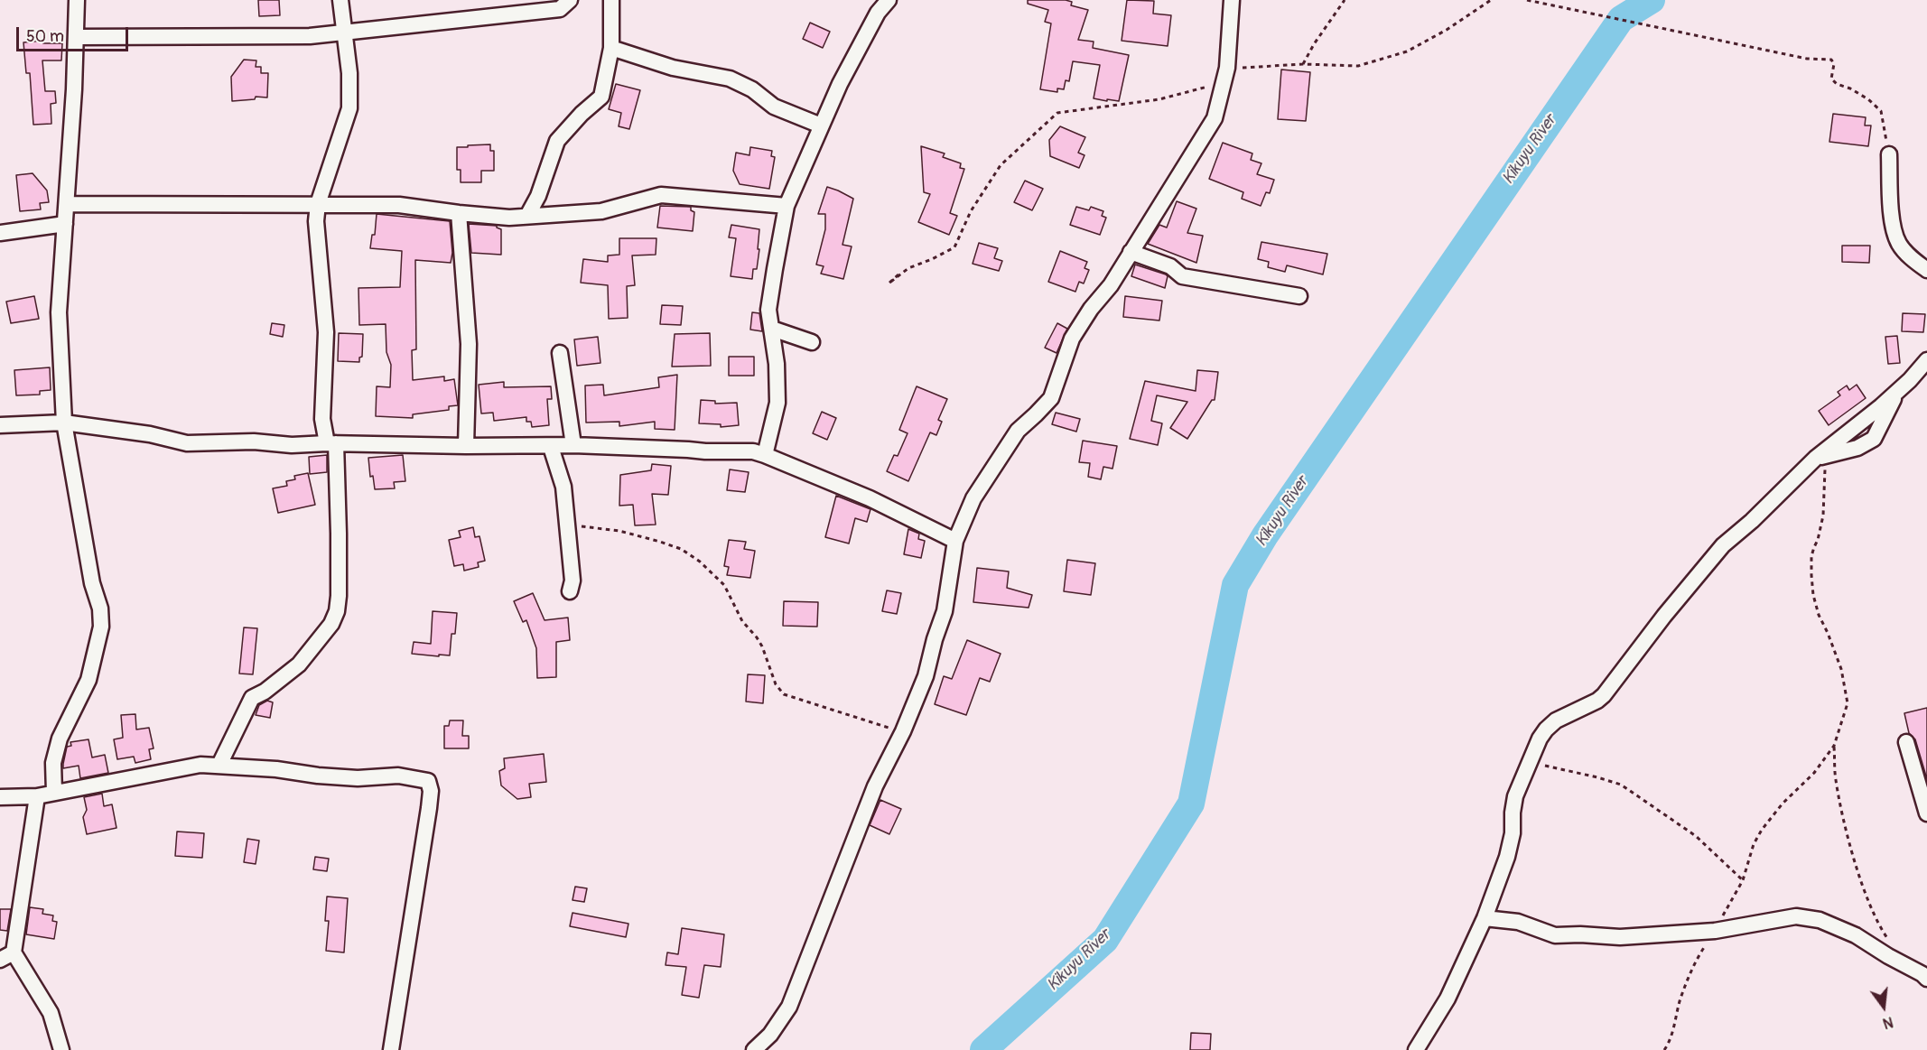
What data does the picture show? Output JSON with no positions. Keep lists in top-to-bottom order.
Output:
{
  "water": ["Kikuyu River"],
  "scale_bar": "50 m",
  "north": "bottom"
}
